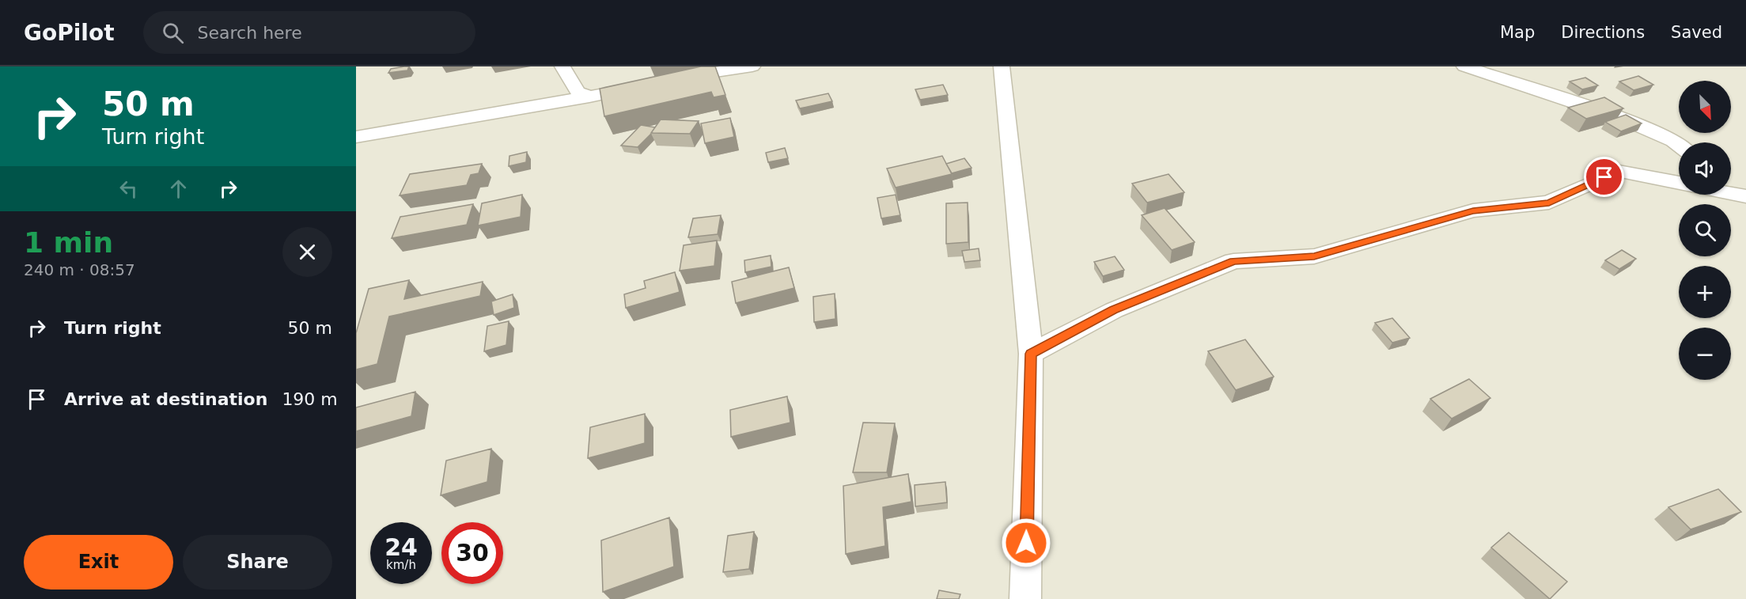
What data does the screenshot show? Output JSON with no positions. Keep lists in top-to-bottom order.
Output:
{
  "north": "bottom right",
  "page": {
    "header": "GoPilot",
    "search": "Search here",
    "nav": ["Map", "Directions", "Saved"],
    "turn": ["50 m", "Turn right"],
    "map_buttons": ["+", "−"],
    "heading": ["1 min", "240 m · 08:57"],
    "list": [
      {
        "name": "Turn right",
        "value": "50 m"
      },
      {
        "name": "Arrive at destination",
        "value": "190 m"
      }
    ],
    "speed": "24 km/h",
    "limit": "30",
    "buttons": ["Exit", "Share"]
  }
}
